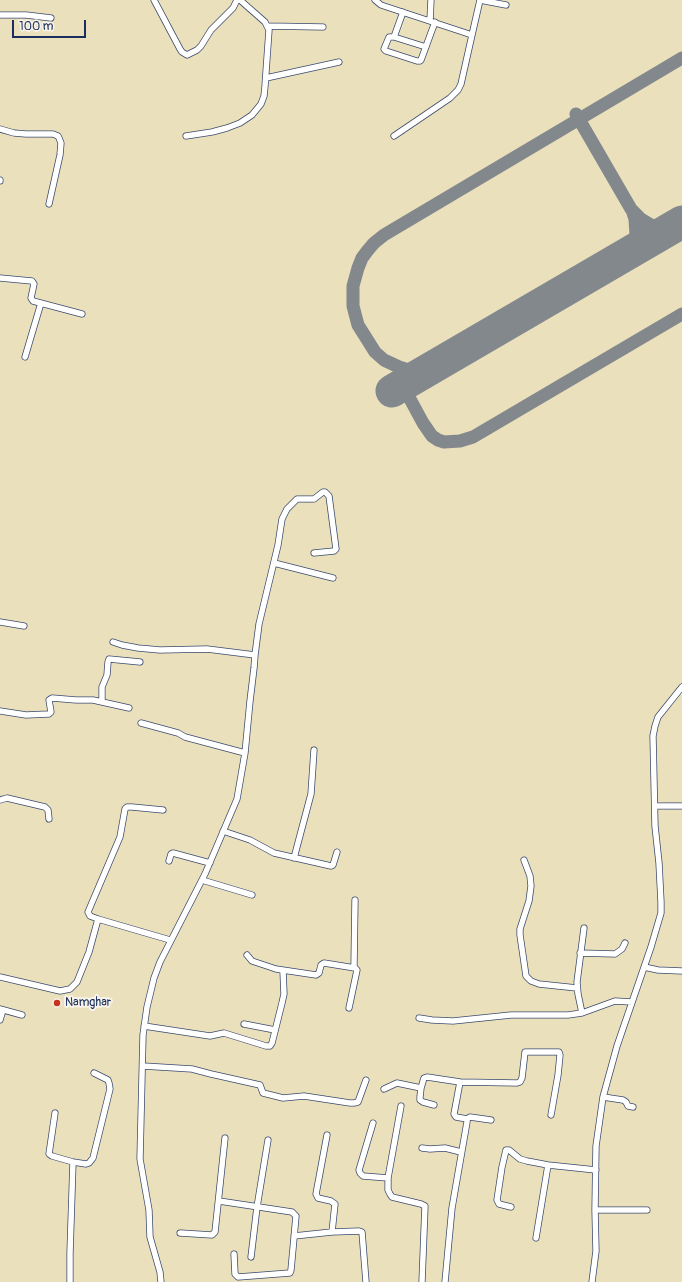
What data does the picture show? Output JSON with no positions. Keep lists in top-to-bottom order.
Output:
{
  "places": ["Namghar"],
  "scale_bar": "100 m"
}
